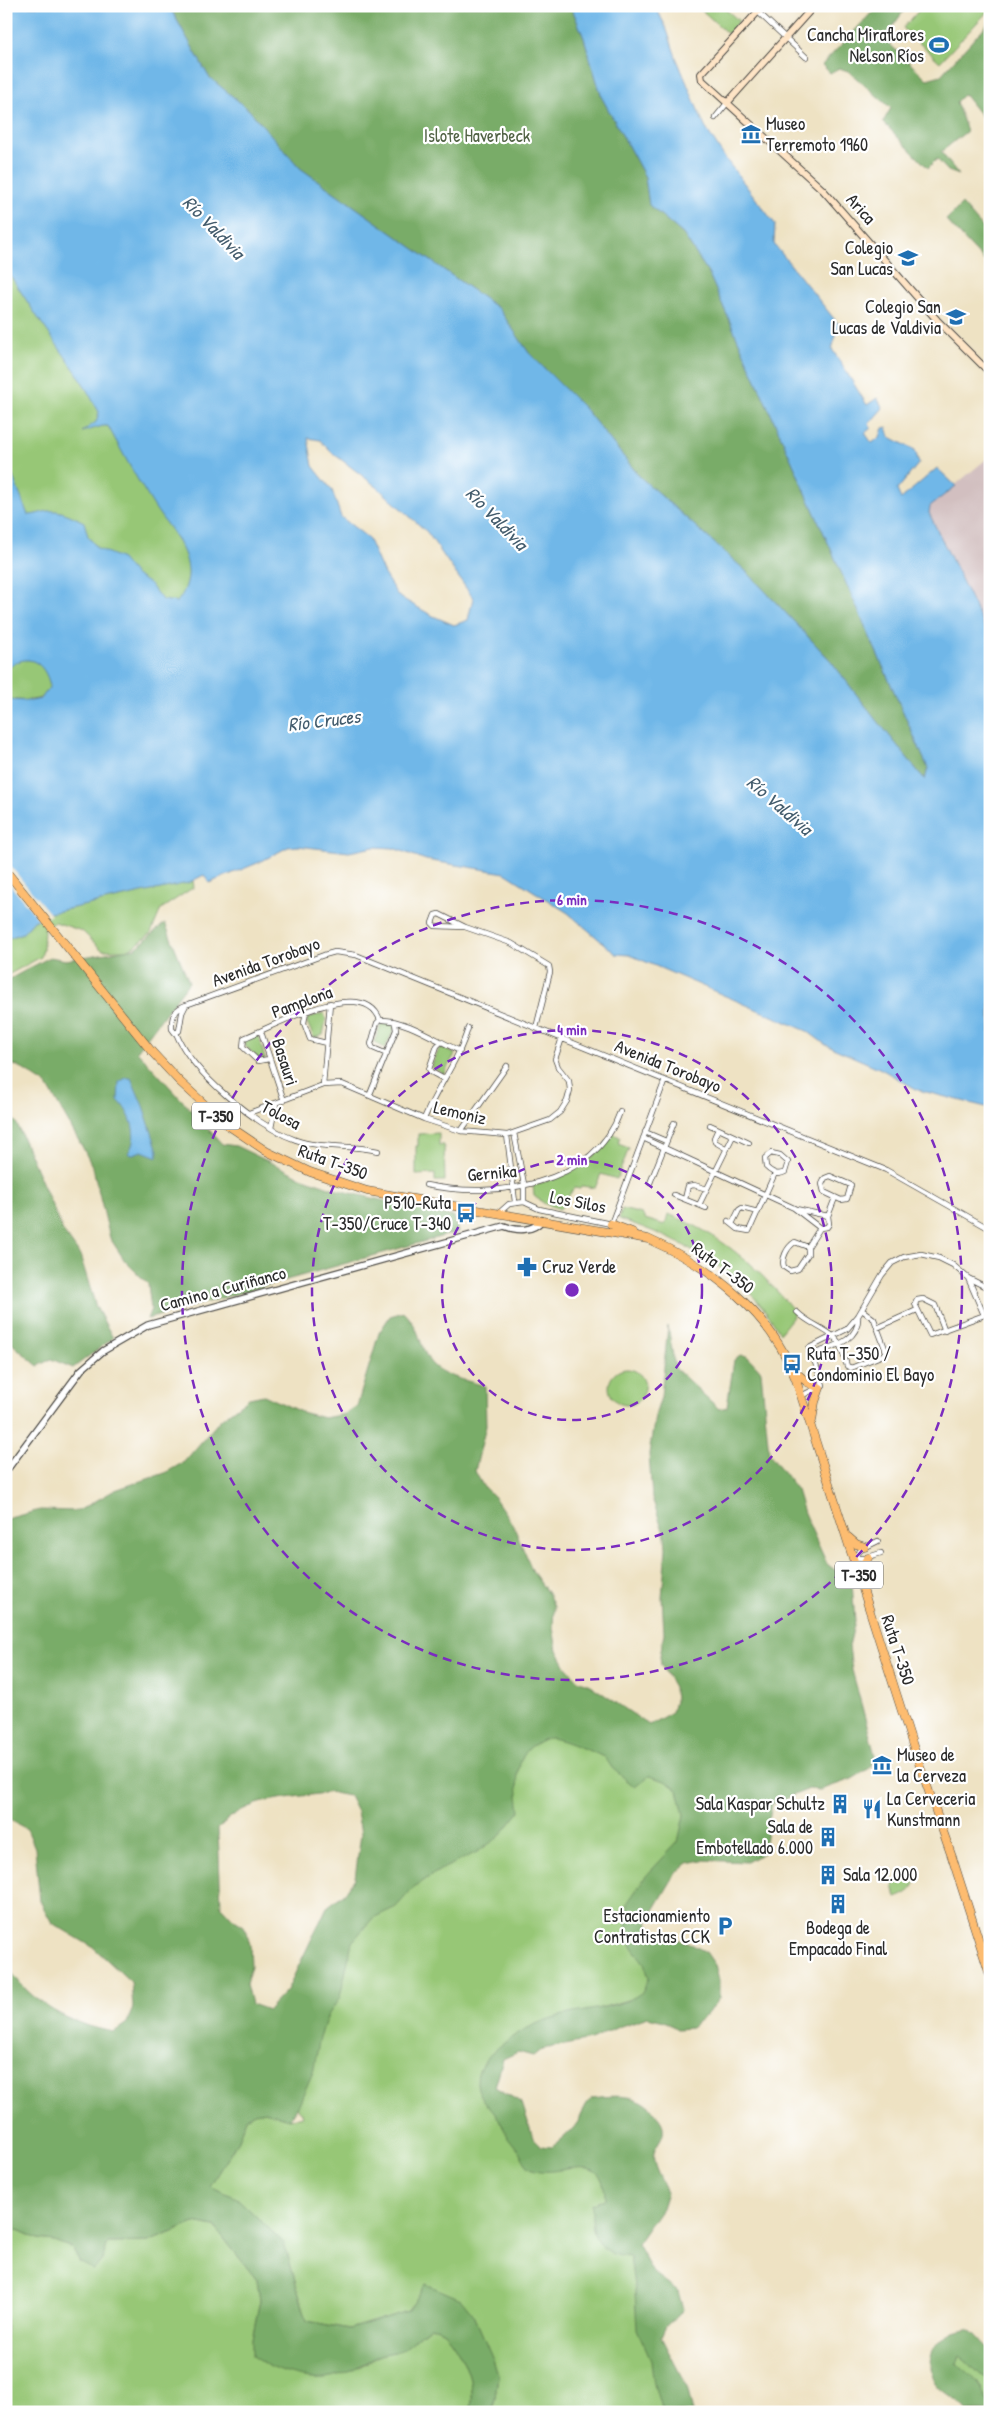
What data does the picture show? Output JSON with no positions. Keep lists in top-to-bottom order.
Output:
{
  "streets": {
    "main road": ["Arica", "T-350", "Ruta T-350"],
    "street": [
      "Avenida Torobayo",
      "Pamplona",
      "Basauri",
      "Lemoniz",
      "Tolosa",
      "Gernika",
      "Los Silos",
      "Camino a Curiñanco"
    ]
  },
  "crossings": [
    ["Avenida Torobayo", "Lemoniz"],
    ["Avenida Torobayo", "Los Silos"],
    ["Pamplona", "Basauri"],
    ["Basauri", "Lemoniz"],
    ["Lemoniz", "Tolosa"],
    ["Ruta T-350", "Los Silos"],
    ["Ruta T-350", "Camino a Curiñanco"],
    ["Los Silos", "Camino a Curiñanco"]
  ],
  "water": ["Río Valdivia", "Río Cruces"],
  "parks": ["Islote Haverbeck"],
  "places": {
    "sports": ["Cancha Miraflores Nelson Ríos"],
    "museum": ["Museo Terremoto 1960", "Museo de la Cerveza"],
    "school or university": ["Colegio San Lucas", "Colegio San Lucas de Valdivia"],
    "bus stop": ["P510-Ruta T-350/Cruce T-340", "Ruta T-350 / Condominio El Bayo"],
    "pharmacy": ["Cruz Verde"],
    "building": [
      "Sala Kaspar Schultz",
      "Sala de Embotellado 6.000",
      "Sala 12.000",
      "Bodega de Empacado Final"
    ],
    "restaurant": ["La Cerveceria Kunstmann"],
    "parking": ["Estacionamiento Contratistas CCK"]
  },
  "rings": ["6 min", "4 min", "2 min"]
}
